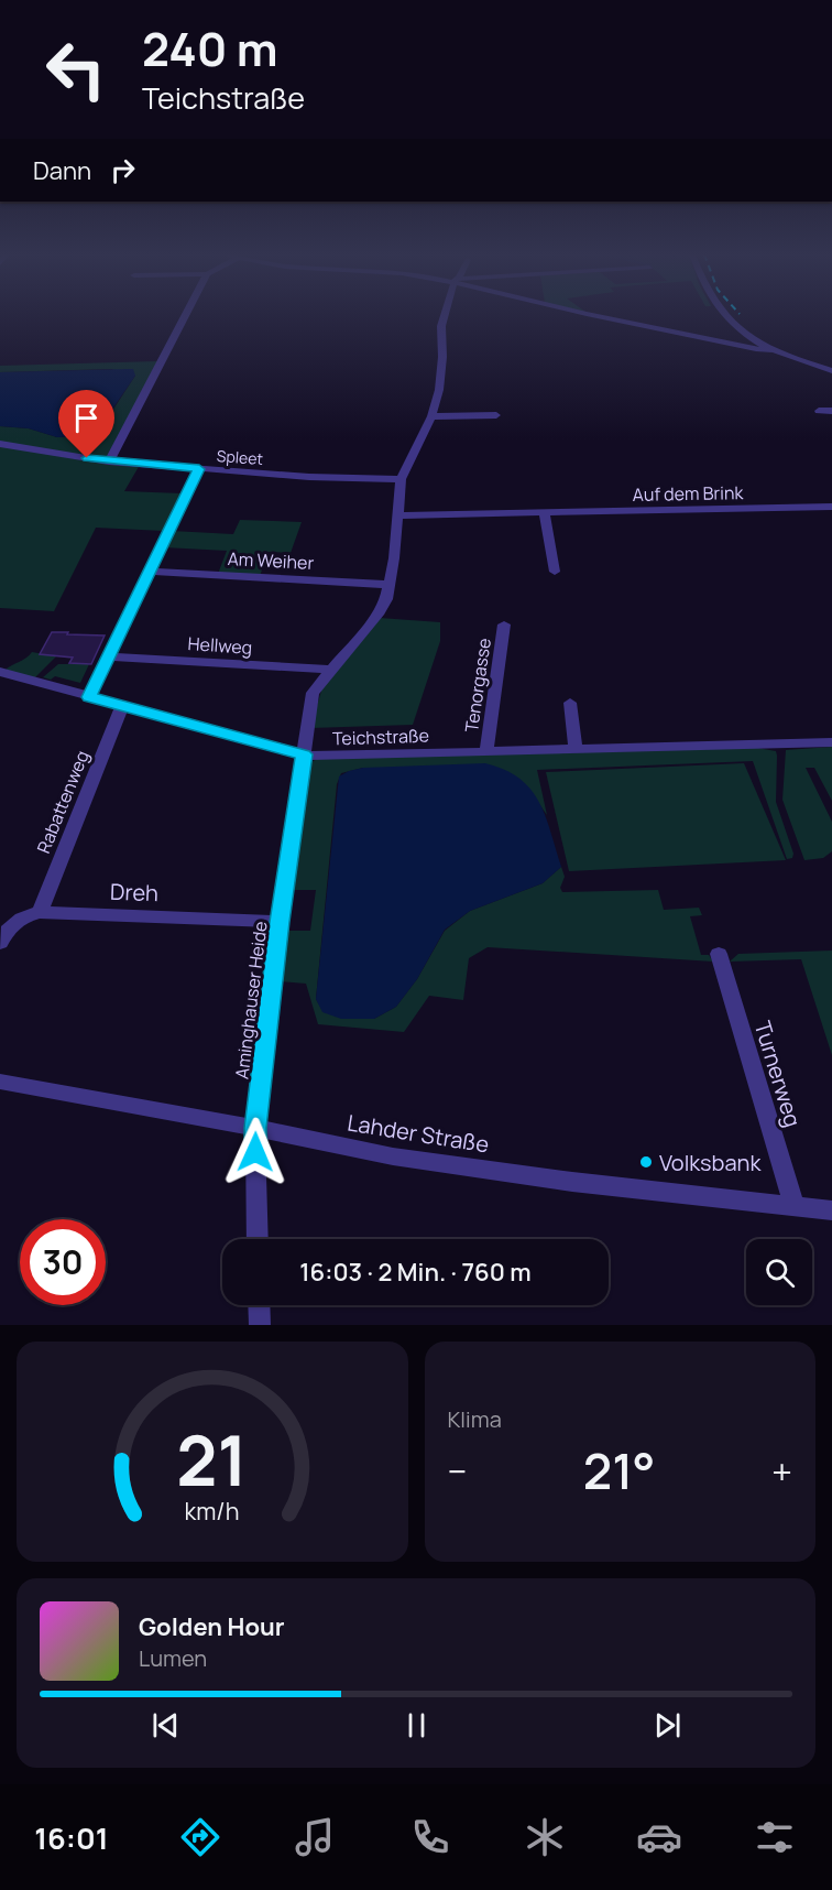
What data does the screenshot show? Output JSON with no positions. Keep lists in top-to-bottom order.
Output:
{
  "streets": {
    "street": [
      "Spleet",
      "Auf dem Brink",
      "Am Weiher",
      "Hellweg",
      "Tenorgasse",
      "Teichstraße",
      "Rabattenweg",
      "Dreh",
      "Aminghauser Heide",
      "Turnerweg",
      "Lahder Straße"
    ]
  },
  "crossings": [
    ["Spleet", "Aminghauser Heide"],
    ["Auf dem Brink", "Aminghauser Heide"],
    ["Am Weiher", "Aminghauser Heide"],
    ["Hellweg", "Aminghauser Heide"],
    ["Tenorgasse", "Teichstraße"],
    ["Teichstraße", "Rabattenweg"],
    ["Teichstraße", "Aminghauser Heide"],
    ["Rabattenweg", "Dreh"],
    ["Dreh", "Aminghauser Heide"],
    ["Aminghauser Heide", "Lahder Straße"],
    ["Turnerweg", "Lahder Straße"]
  ],
  "places": ["Volksbank"],
  "page": {
    "turn": ["240 m", "Teichstraße"],
    "then": "Dann",
    "limit": "30",
    "trip": "16:03 · 2 Min. · 760 m",
    "tile": "Klima",
    "heat": ["−", "21°", "+"],
    "song": ["Golden Hour", "Lumen"],
    "tabs": "16:01",
    "gauge": ["21", "km/h"]
  }
}
